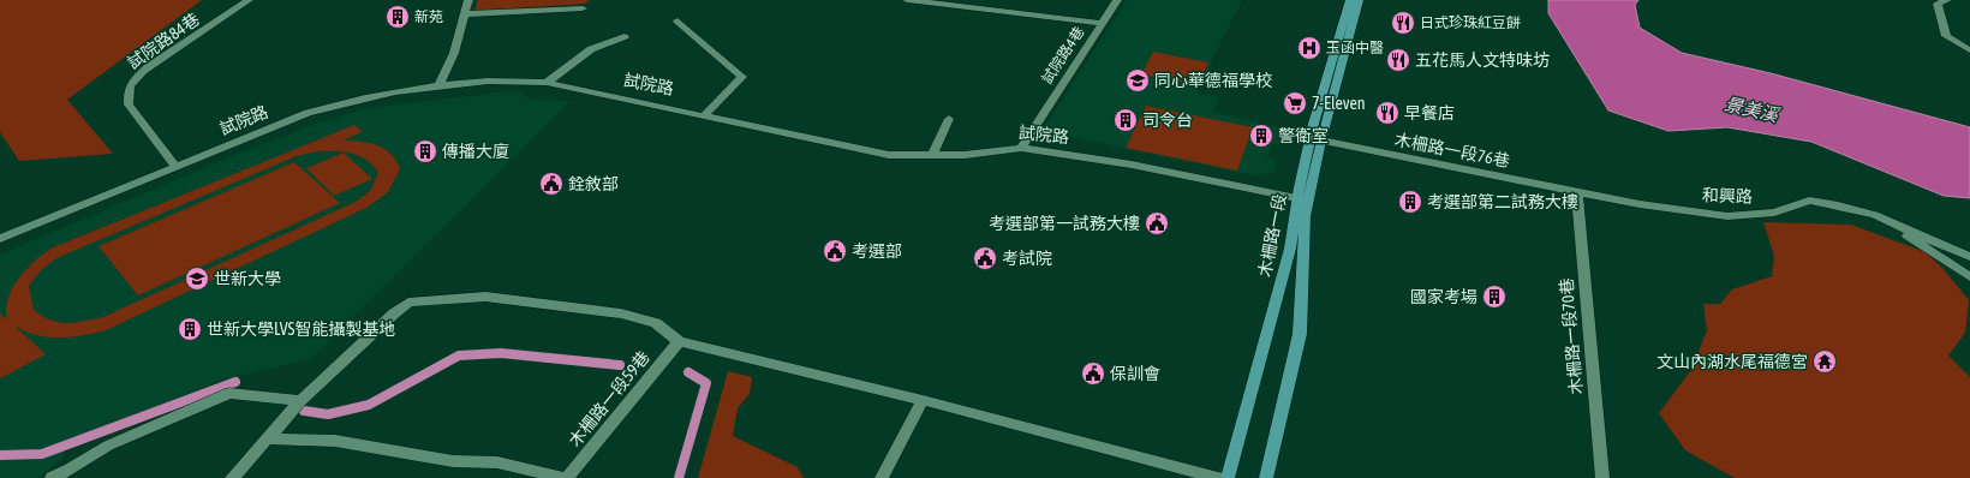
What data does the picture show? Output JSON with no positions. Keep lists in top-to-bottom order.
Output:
{
  "streets": {
    "main road": ["木柵路一段"],
    "street": [
      "試院路84巷",
      "試院路4巷",
      "試院路",
      "木柵路一段76巷",
      "和興路",
      "木柵路一段70巷",
      "木柵路一段59巷"
    ]
  },
  "crossings": [
    ["試院路84巷", "試院路"],
    ["試院路4巷", "試院路"],
    ["試院路", "木柵路一段"],
    ["木柵路一段76巷", "和興路"],
    ["木柵路一段76巷", "木柵路一段"],
    ["木柵路一段76巷", "木柵路一段70巷"],
    ["和興路", "木柵路一段70巷"]
  ],
  "water": ["景美溪"],
  "places": {
    "building": [
      "新苑",
      "司令台",
      "警衛室",
      "傳播大廈",
      "考選部第二試務大樓",
      "國家考場",
      "世新大學LVS智能攝製基地"
    ],
    "restaurant": ["日式珍珠紅豆餅", "五花馬人文特味坊", "早餐店"],
    "hospital": ["玉函中醫"],
    "school or university": ["同心華德福學校", "世新大學"],
    "supermarket": ["7-Eleven"],
    "public building": [
      "銓敘部",
      "考選部第一試務大樓",
      "考選部",
      "考試院",
      "保訓會"
    ],
    "temple": ["文山內湖水尾福德宮"]
  }
}
